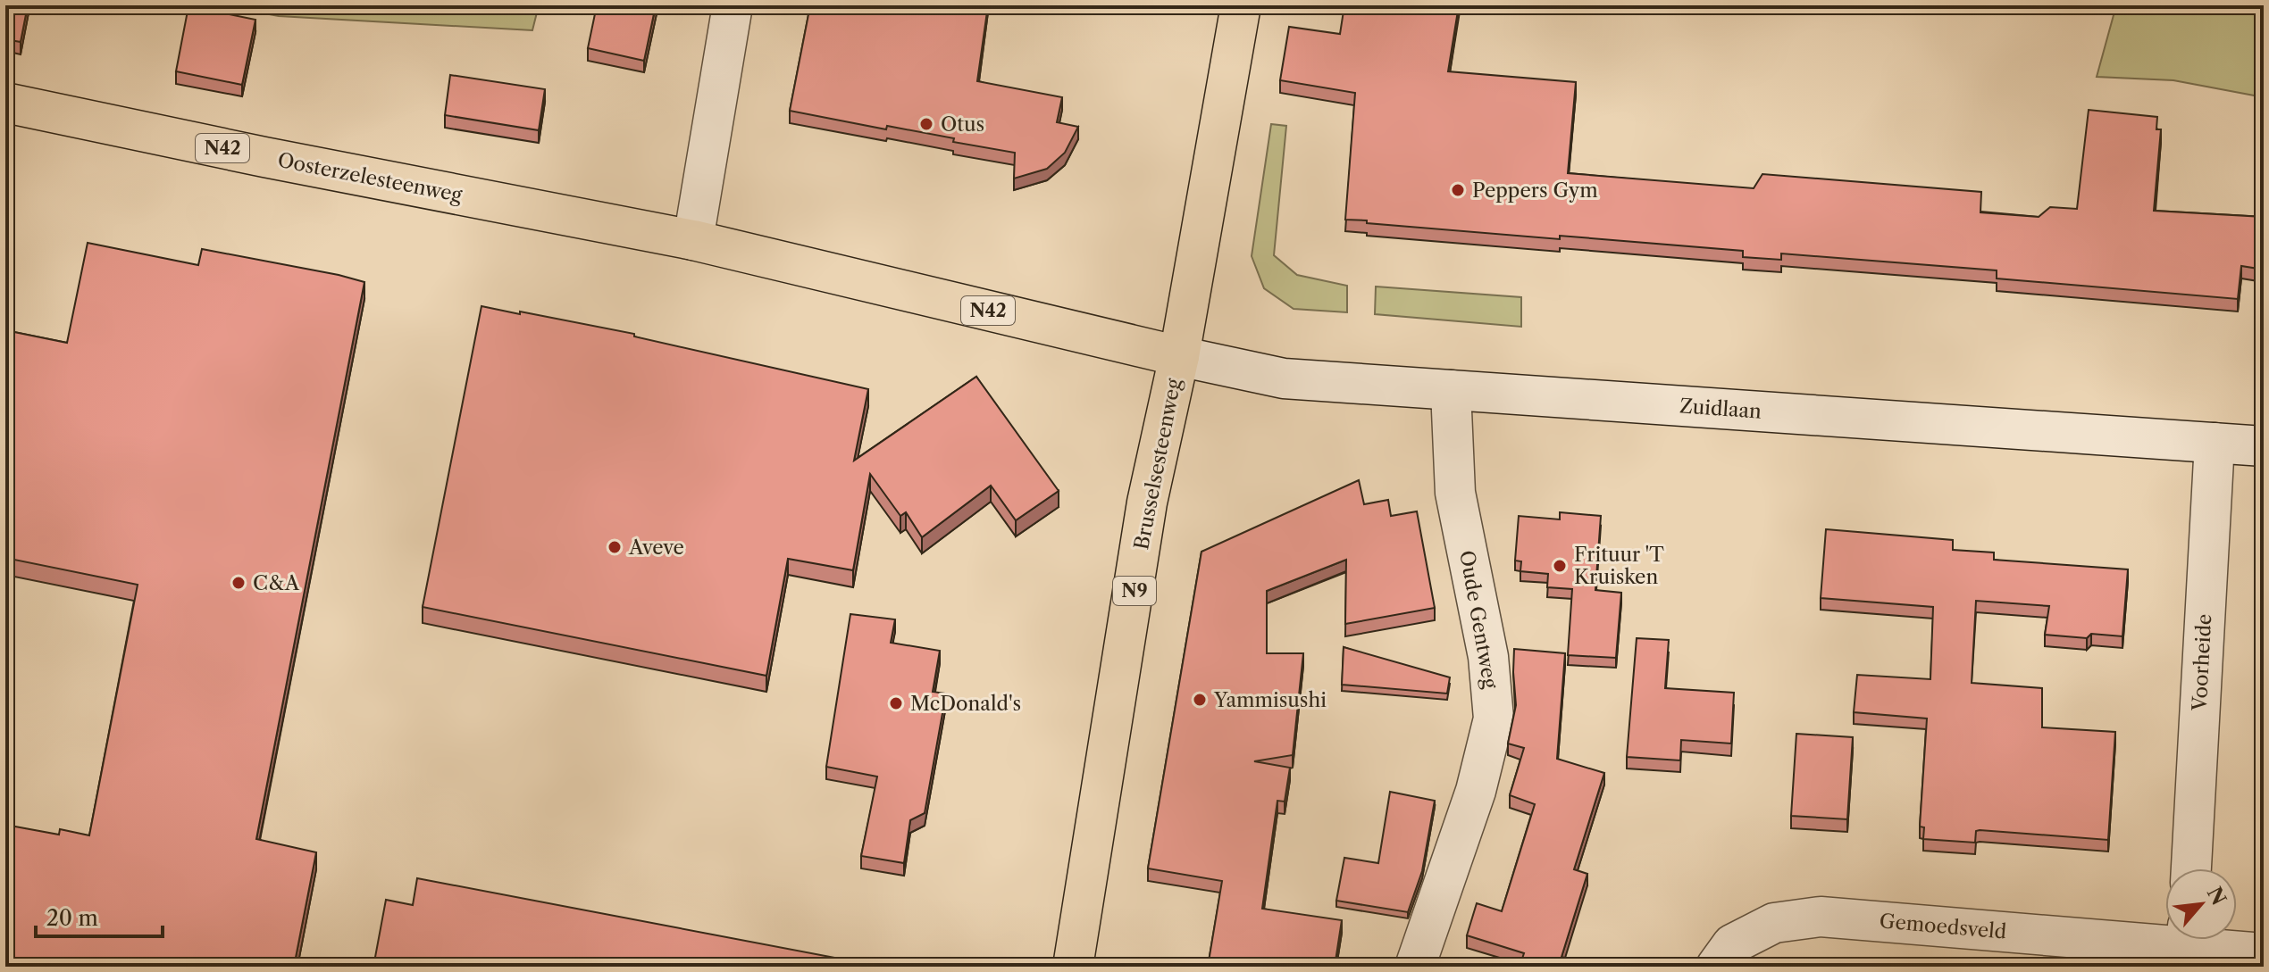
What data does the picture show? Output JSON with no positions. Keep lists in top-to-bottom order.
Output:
{
  "streets": {
    "main road": [
      "N42",
      "Oosterzelesteenweg",
      "Brusselsesteenweg",
      "N9"
    ],
    "street": [
      "Zuidlaan",
      "Oude Gentweg",
      "Voorheide",
      "Gemoedsveld"
    ]
  },
  "crossings": [
    ["Oosterzelesteenweg", "Zuidlaan"],
    ["Oosterzelesteenweg", "Brusselsesteenweg"],
    ["Zuidlaan", "Brusselsesteenweg"],
    ["Zuidlaan", "Oude Gentweg"],
    ["Zuidlaan", "Voorheide"]
  ],
  "places": [
    "Otus",
    "Peppers Gym",
    "Aveve",
    "Frituur 'T Kruisken",
    "C&A",
    "Yammisushi",
    "McDonald's"
  ],
  "scale_bar": "20 m",
  "north": "top right"
}
